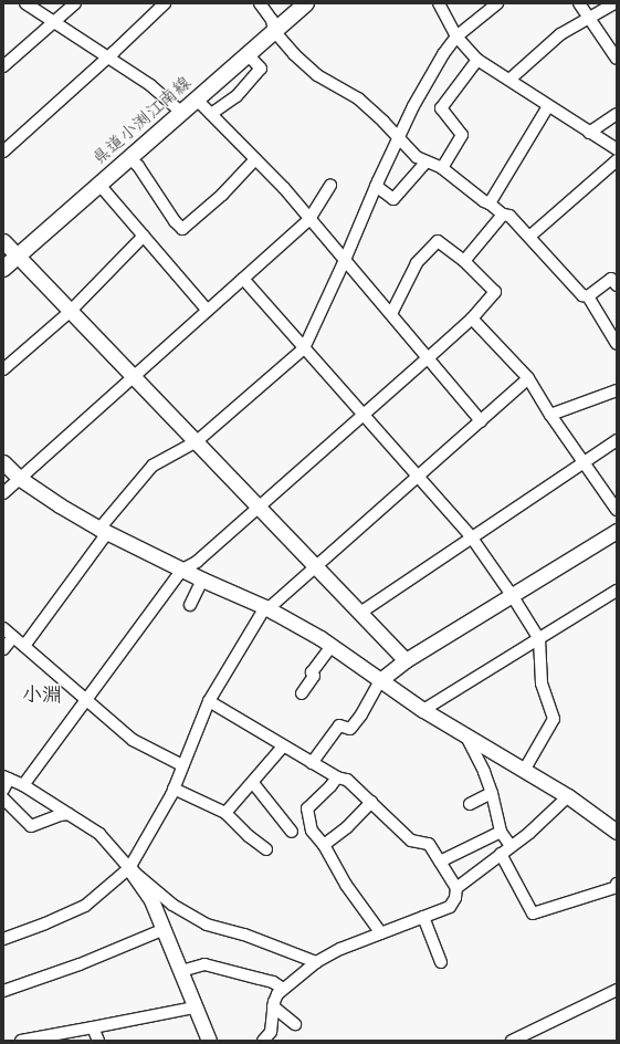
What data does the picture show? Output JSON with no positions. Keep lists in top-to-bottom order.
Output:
{
  "streets": {
    "main road": ["県道小渕江南線"]
  },
  "districts": ["小淵"]
}
